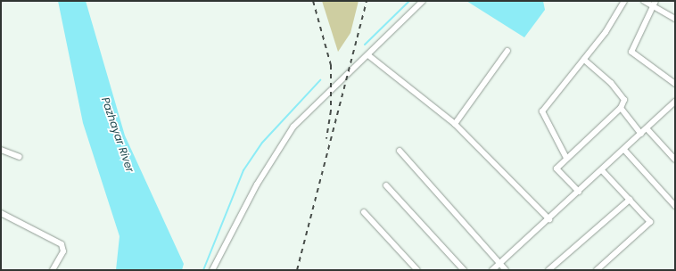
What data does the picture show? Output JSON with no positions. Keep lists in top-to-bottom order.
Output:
{
  "water": ["Pazhayar River"]
}
